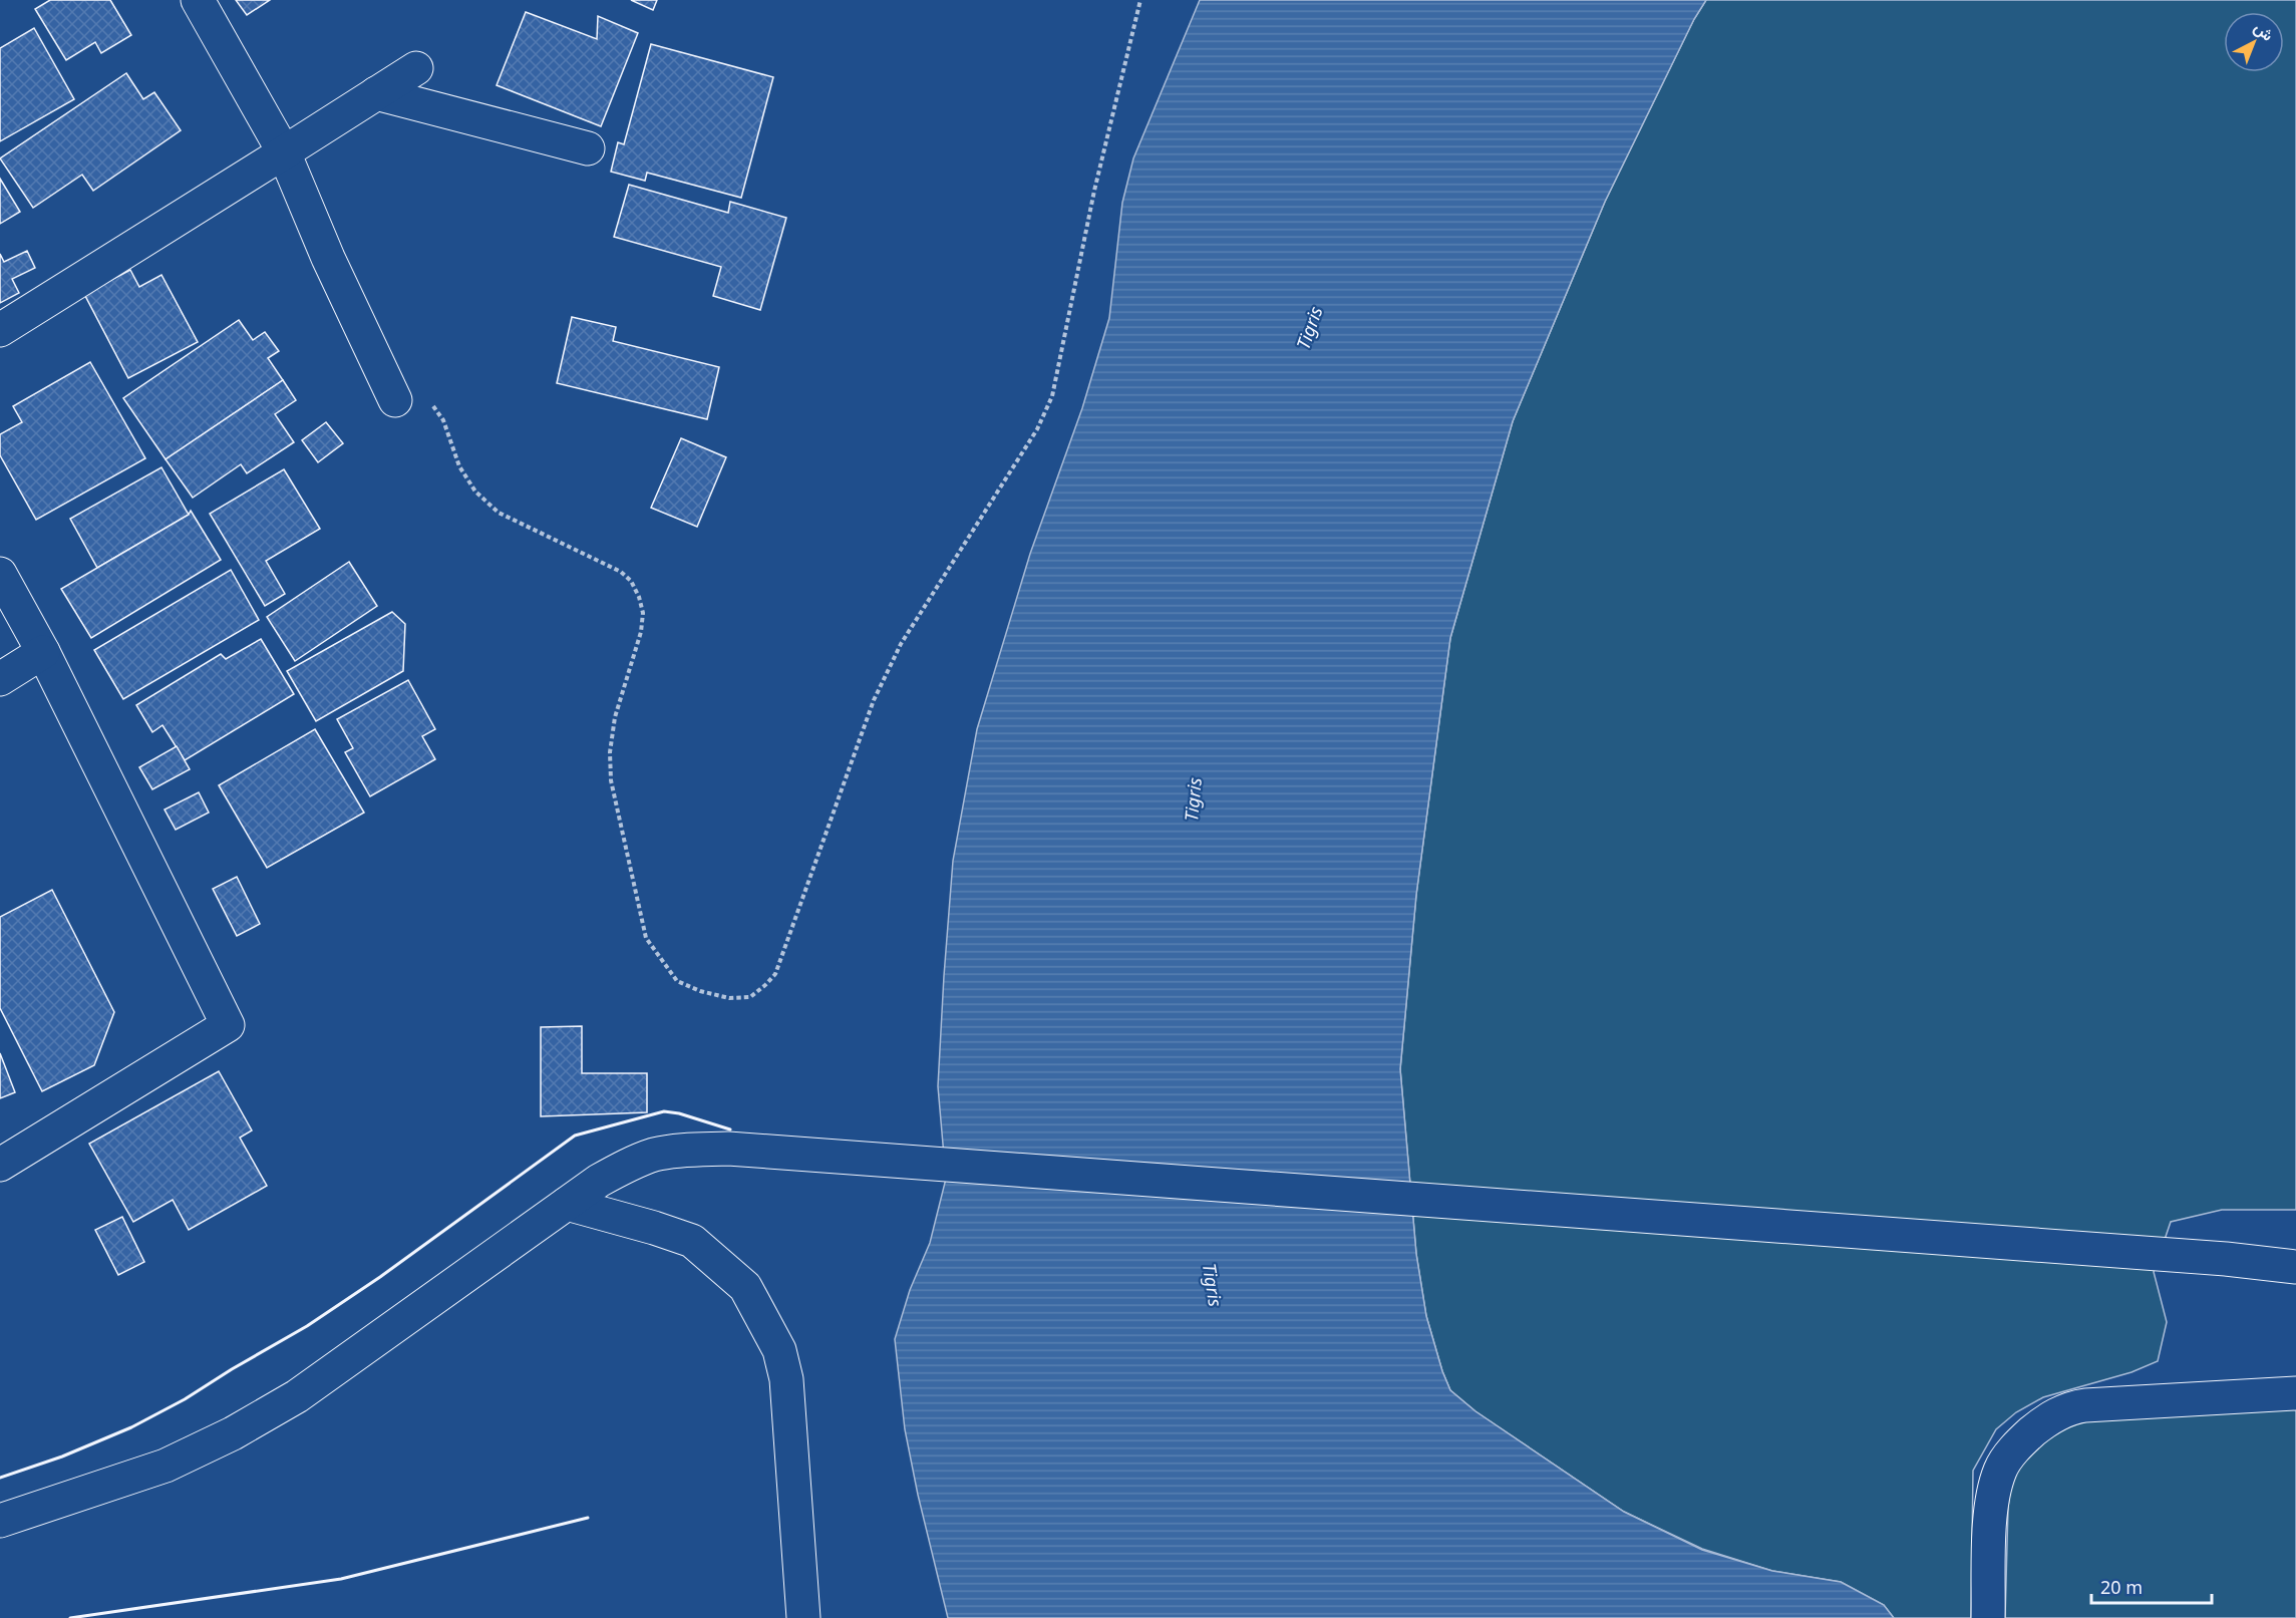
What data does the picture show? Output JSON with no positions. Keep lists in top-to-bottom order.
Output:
{
  "water": ["Tigris"],
  "scale_bar": "20 m",
  "north": "top right"
}
